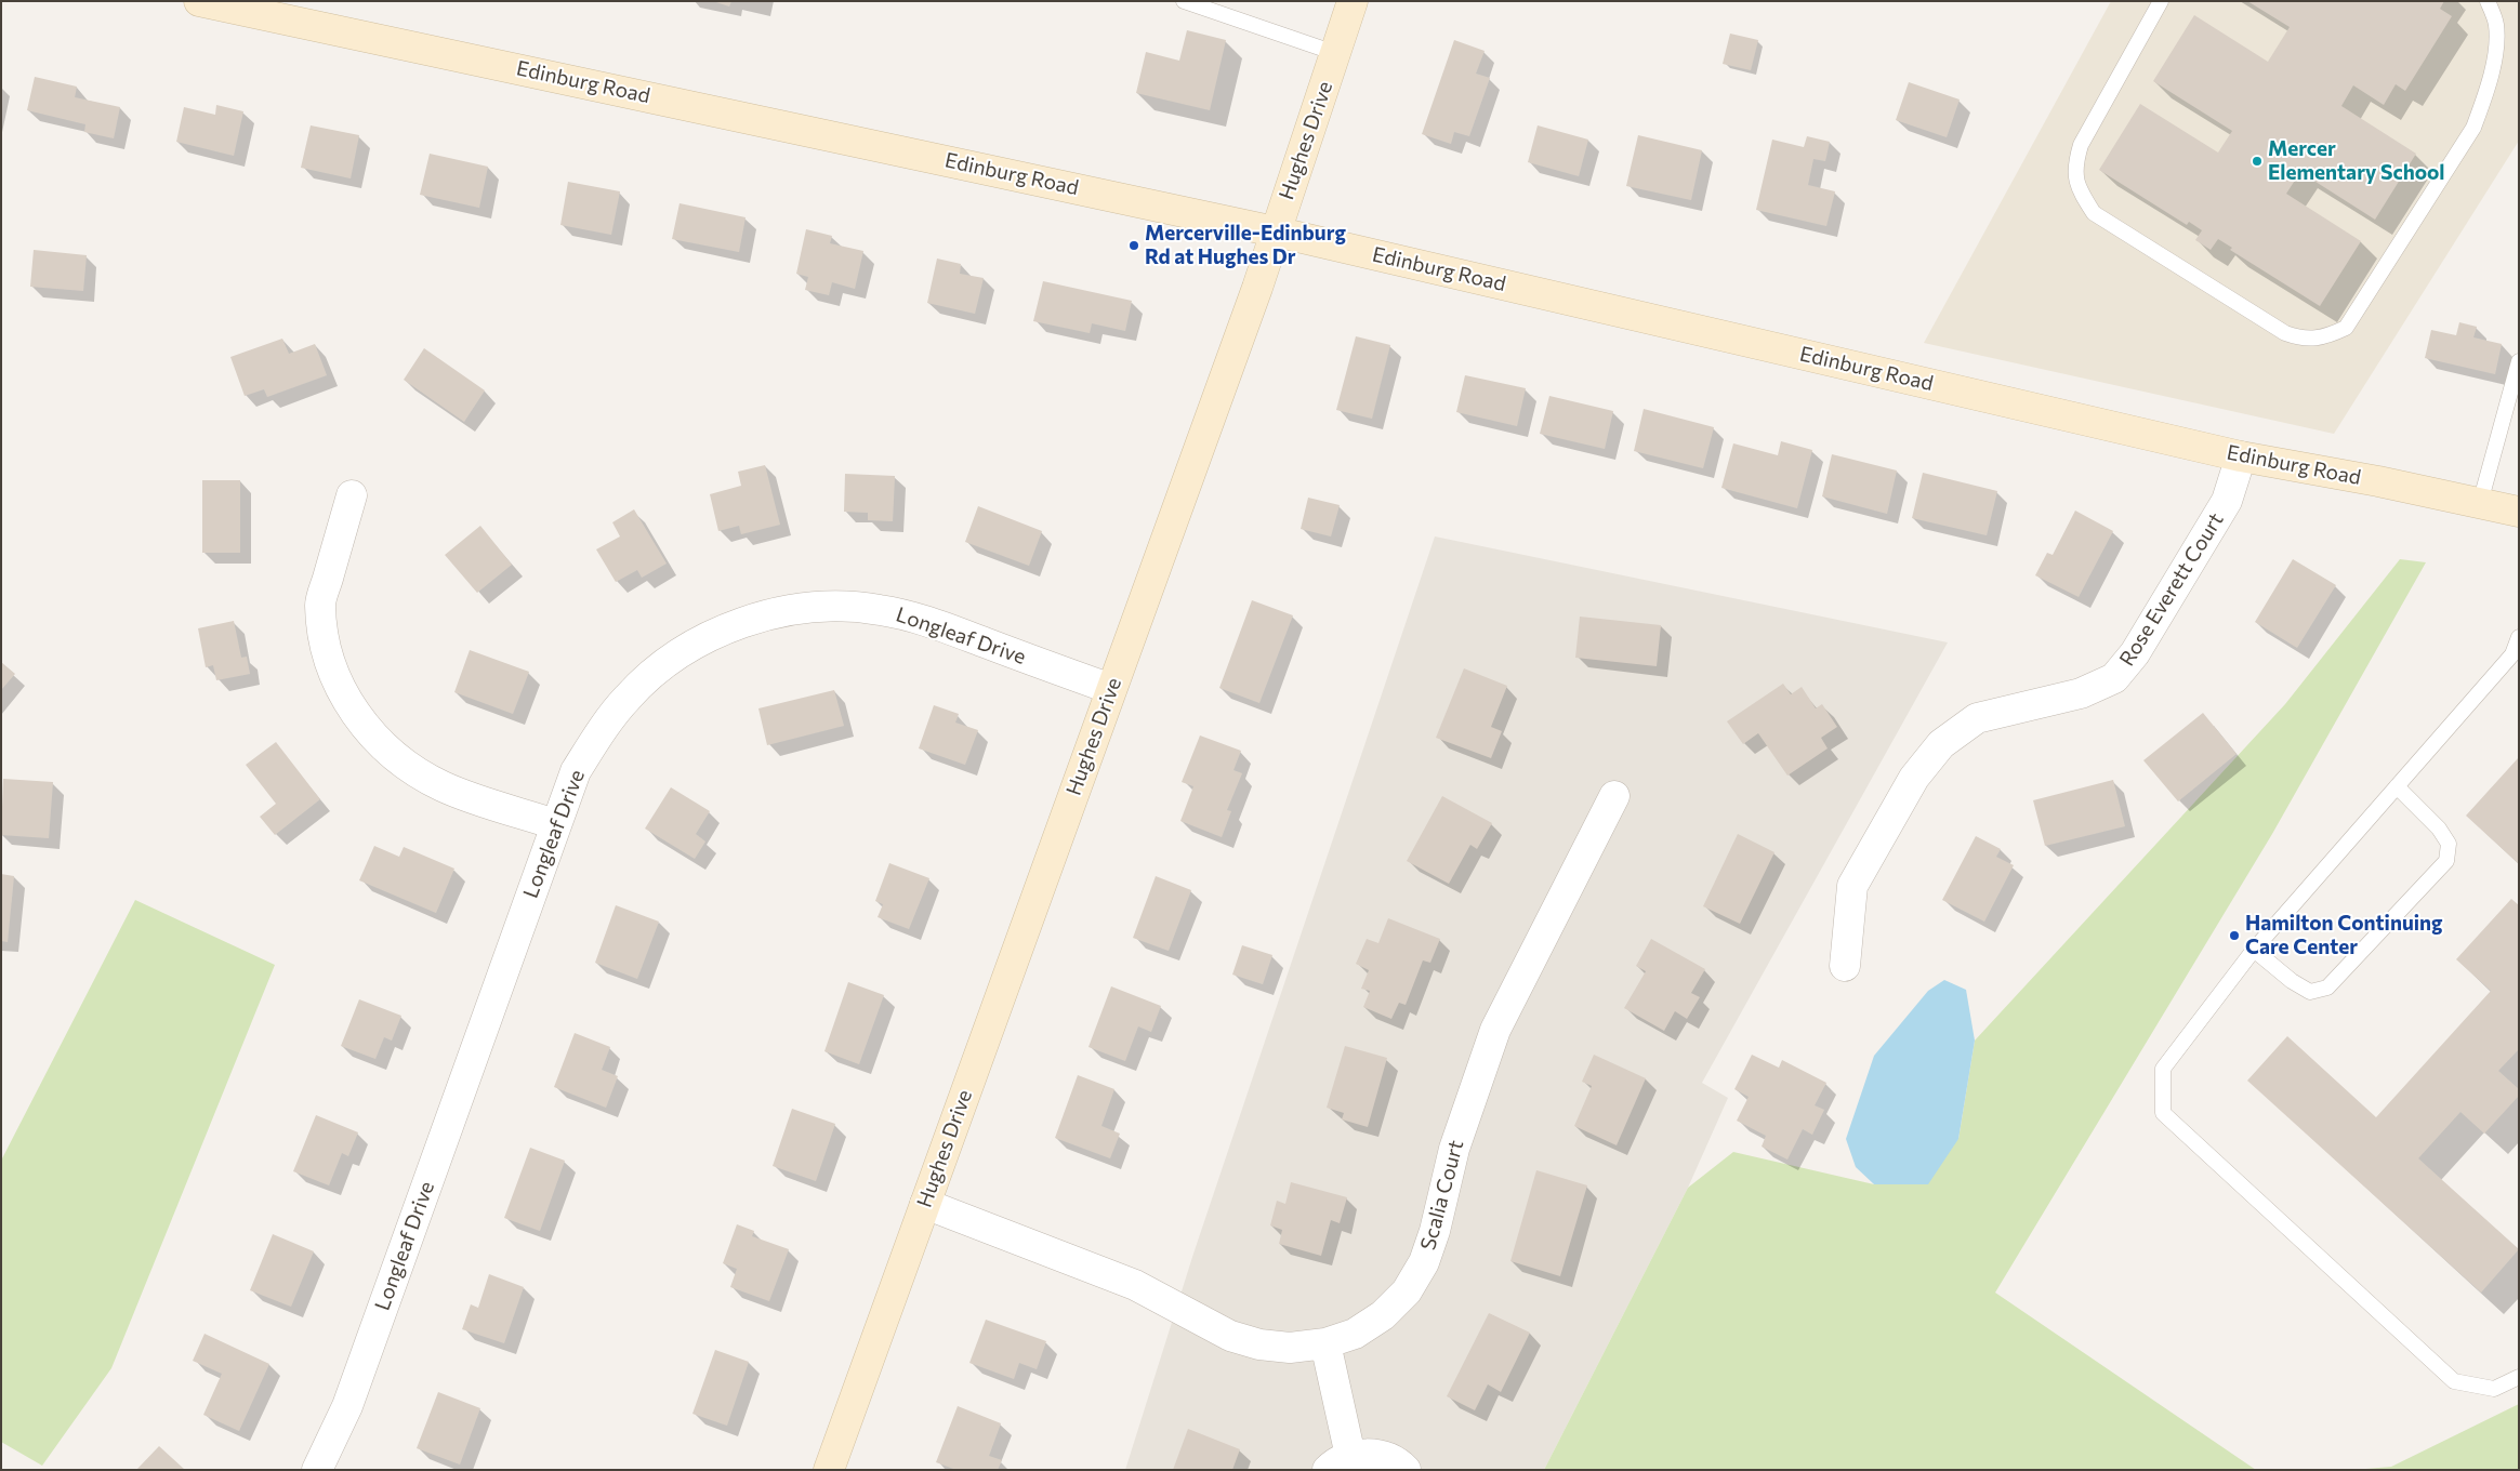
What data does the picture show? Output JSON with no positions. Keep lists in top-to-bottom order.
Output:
{
  "streets": {
    "main road": ["Edinburg Road", "Hughes Drive"],
    "street": ["Rose Everett Court", "Longleaf Drive", "Scalia Court"]
  },
  "crossings": [
    ["Edinburg Road", "Hughes Drive"],
    ["Edinburg Road", "Rose Everett Court"],
    ["Hughes Drive", "Longleaf Drive"],
    ["Hughes Drive", "Scalia Court"]
  ],
  "places": ["Mercer Elementary School", "Mercerville-Edinburg Rd at Hughes Dr", "Hamilton Continuing Care Center"]
}
